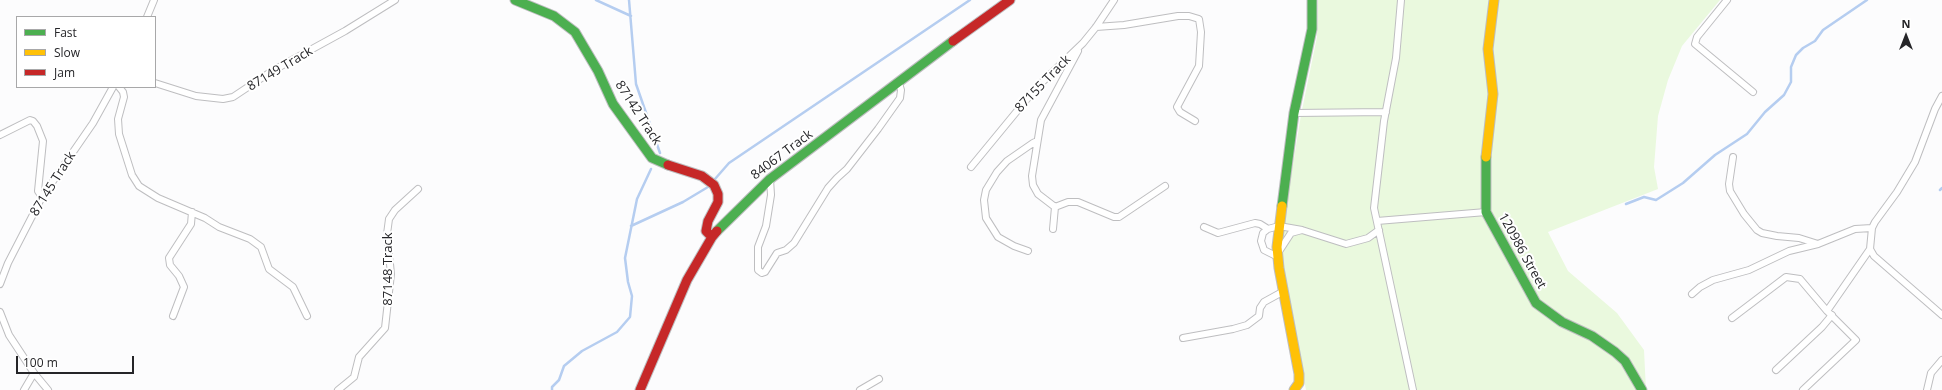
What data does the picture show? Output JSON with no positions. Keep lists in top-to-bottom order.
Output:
{
  "streets": {
    "street": [
      "87149 Track",
      "87155 Track",
      "87142 Track",
      "84067 Track",
      "87145 Track",
      "120986 Street",
      "87148 Track"
    ]
  },
  "crossings": [
    ["87142 Track", "84067 Track"]
  ],
  "legend": ["Fast", "Slow", "Jam"],
  "scale_bar": "100 m",
  "north": "top"
}
